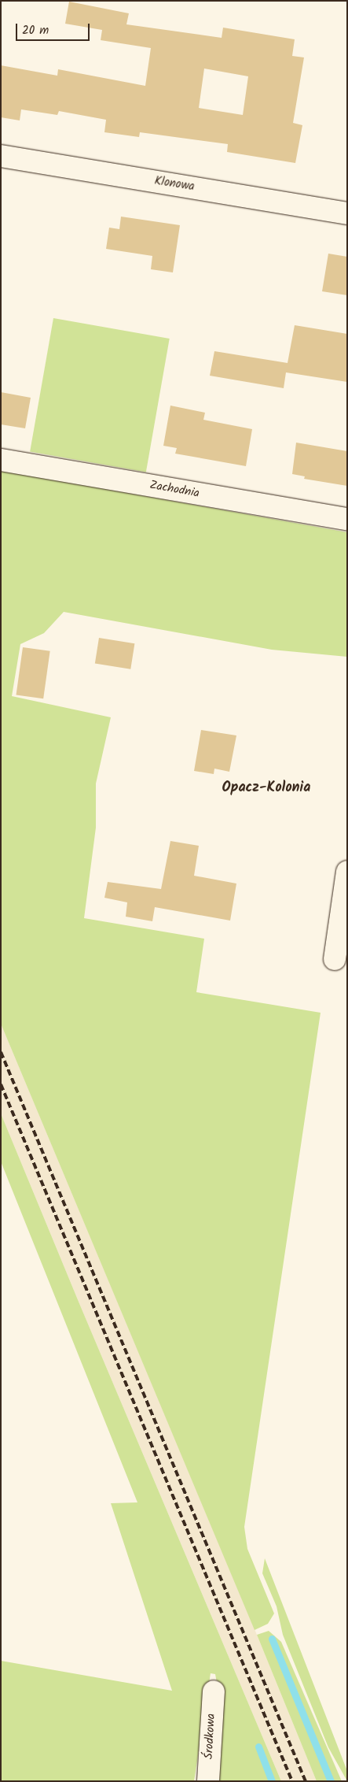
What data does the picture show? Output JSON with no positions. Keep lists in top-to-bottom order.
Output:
{
  "streets": {
    "street": ["Klonowa", "Zachodnia", "Środkowa"]
  },
  "districts": ["Opacz-Kolonia"],
  "scale_bar": "20 m"
}
